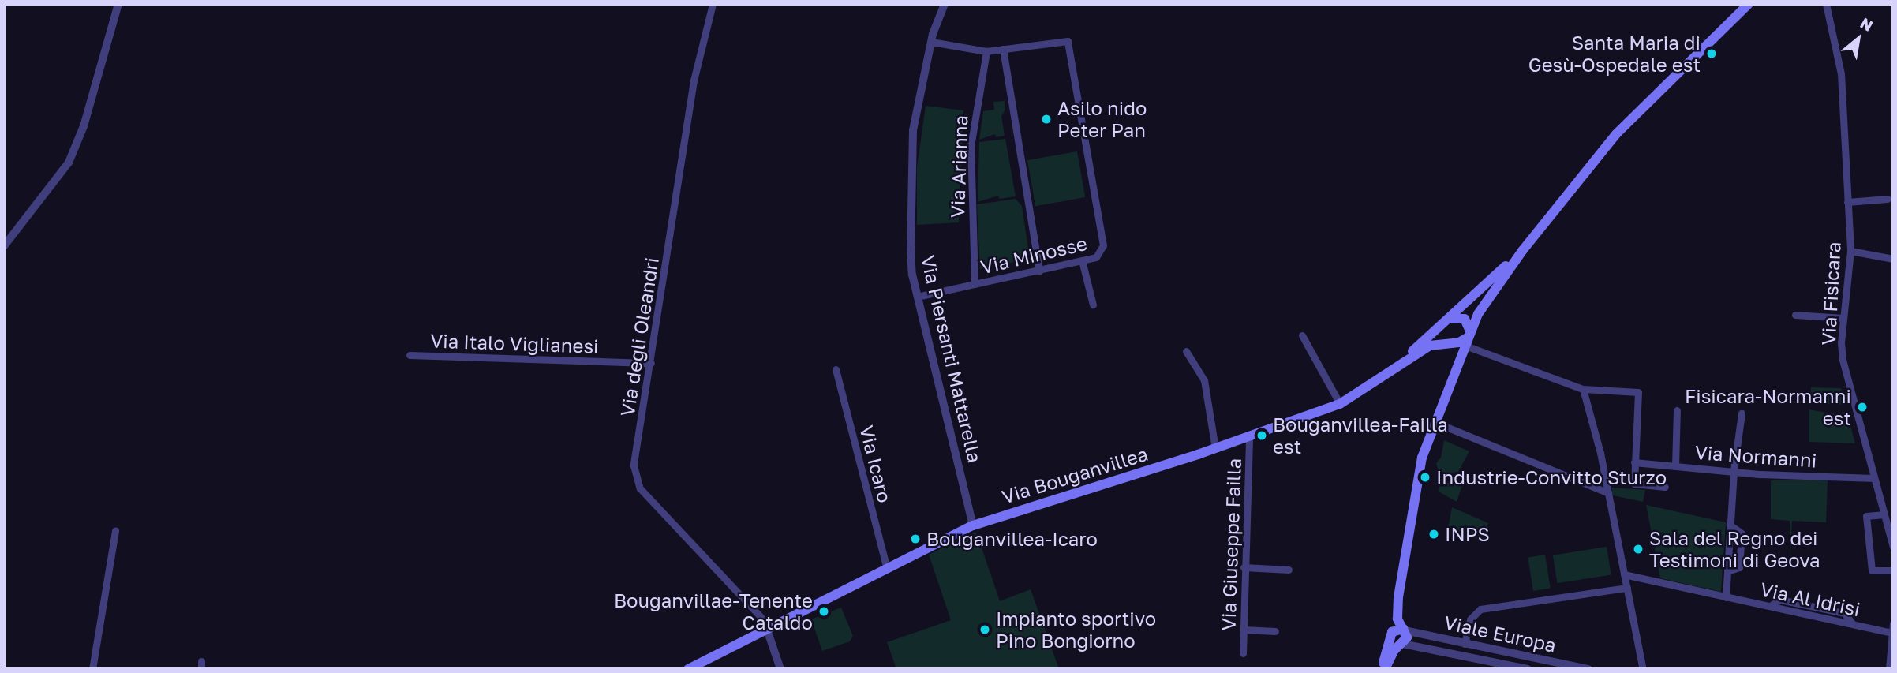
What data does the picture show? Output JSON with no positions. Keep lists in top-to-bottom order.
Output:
{
  "streets": {
    "main road": ["Via Bouganvillea"],
    "street": [
      "Via Arianna",
      "Via Minosse",
      "Via Fisicara",
      "Via degli Oleandri",
      "Via Italo Viglianesi",
      "Via Piersanti Mattarella",
      "Via Normanni",
      "Via Icaro",
      "Via Giuseppe Failla",
      "Via Al Idrisi",
      "Viale Europa"
    ]
  },
  "crossings": [
    ["Via Arianna", "Via Minosse"],
    ["Via Minosse", "Via Piersanti Mattarella"],
    ["Via Fisicara", "Via Normanni"],
    ["Via degli Oleandri", "Via Italo Viglianesi"],
    ["Via degli Oleandri", "Via Bouganvillea"],
    ["Via Piersanti Mattarella", "Via Bouganvillea"],
    ["Via Icaro", "Via Bouganvillea"],
    ["Via Bouganvillea", "Via Giuseppe Failla"]
  ],
  "places": [
    "Santa Maria di Gesù-Ospedale est",
    "Asilo nido Peter Pan",
    "Fisicara-Normanni est",
    "Bouganvillea-Failla est",
    "Industrie-Convitto Sturzo",
    "INPS",
    "Bouganvillea-Icaro",
    "Sala del Regno dei Testimoni di Geova",
    "Bouganvillae-Tenente Cataldo",
    "Impianto sportivo Pino Bongiorno"
  ],
  "north": "top right"
}
